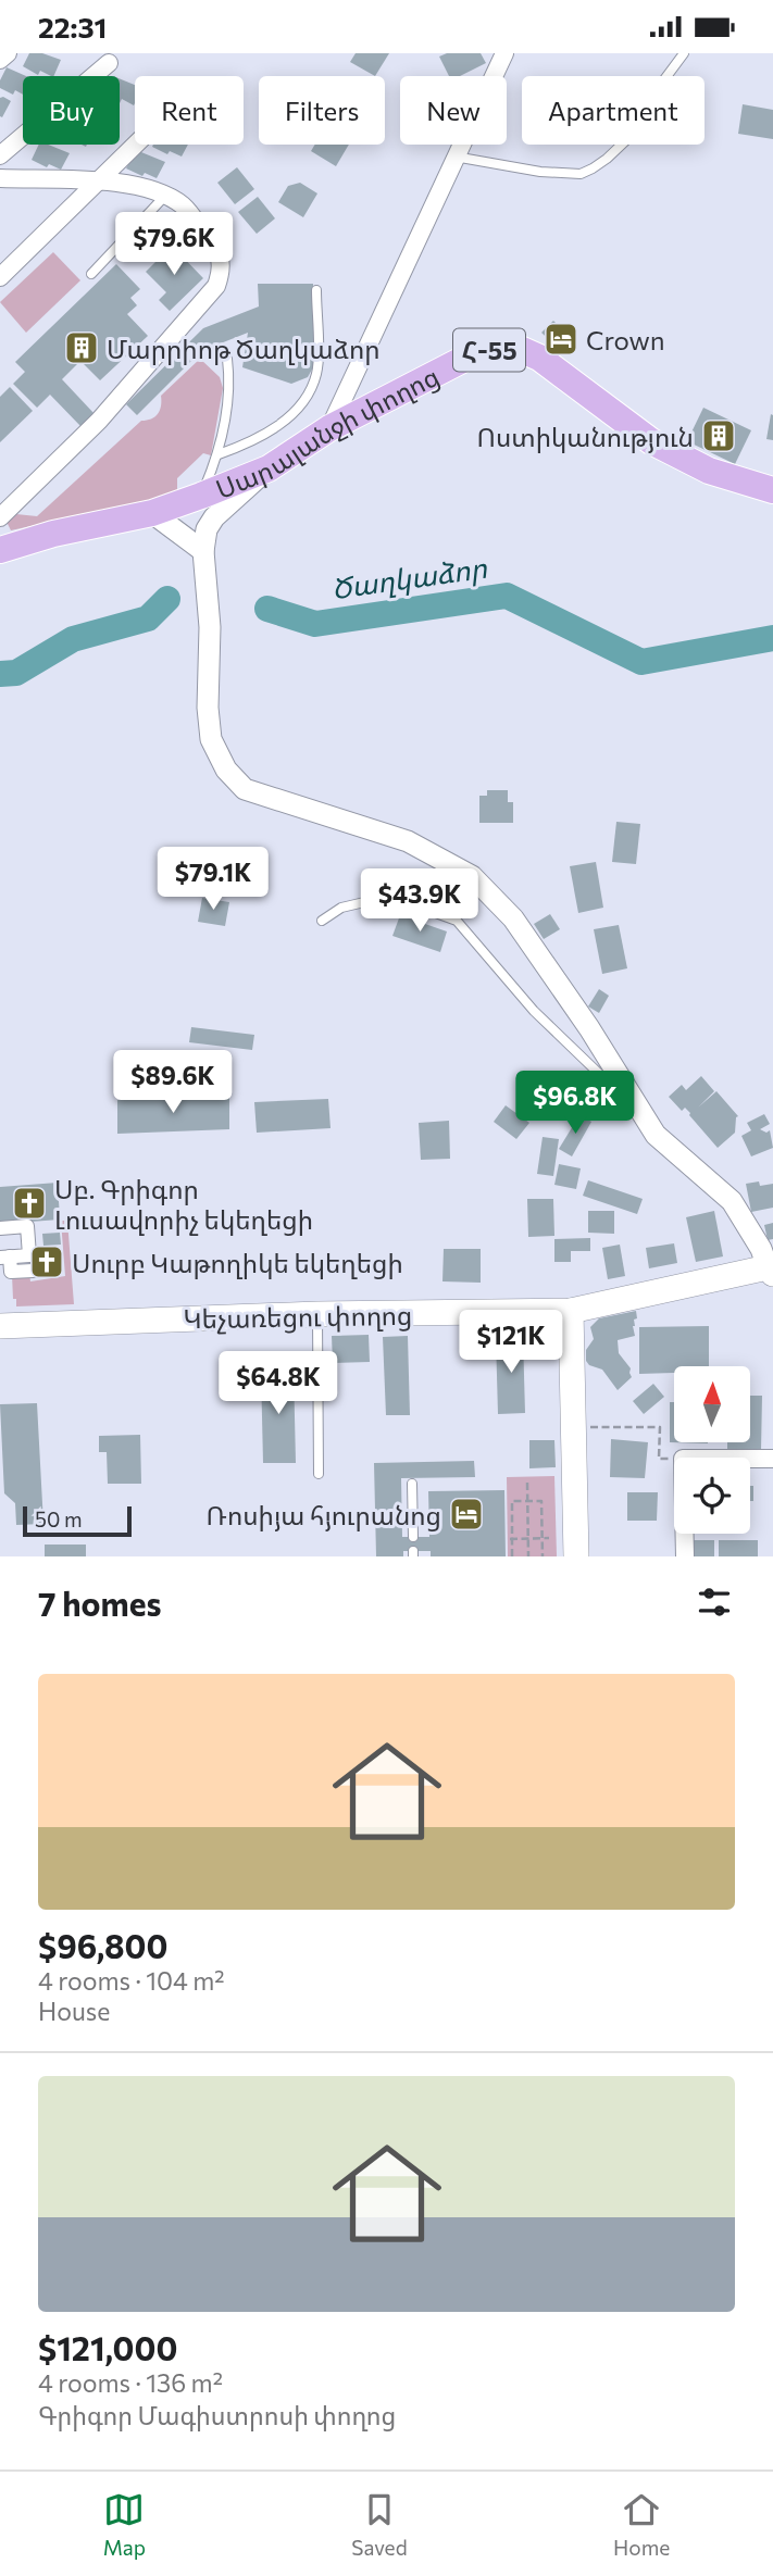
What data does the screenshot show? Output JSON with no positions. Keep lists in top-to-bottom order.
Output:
{
  "streets": {
    "main road": ["Հ-55", "Սարալանջի փողոց", "Կեչառեցու փողոց"]
  },
  "crossings": [
    ["Հ-55", "Սարալանջի փողոց"]
  ],
  "water": ["Ծաղկաձոր"],
  "places": {
    "hotel": ["Crown", "Ռոսիյա հյուրանոց"],
    "building": ["Մարրիոթ Ծաղկաձոր", "Ոստիկանություն"],
    "church": ["Սբ. Գրիգոր Լուսավորիչ եկեղեցի", "Սուրբ Կաթողիկե եկեղեցի"]
  },
  "scale_bar": "50 m",
  "north": "top",
  "page": {
    "status": "22:31",
    "chip": [
      "Buy",
      "Rent",
      "Filters",
      "New",
      "Apartment"
    ],
    "price": [
      "$79.6K",
      "$79.1K",
      "$43.9K",
      "$89.6K",
      "$96.8K",
      "$121K",
      "$64.8K"
    ],
    "scale": "50 m",
    "heading": "7 homes",
    "list": [
      {
        "name": "$96,800",
        "note": "4 rooms · 104 m² · House"
      },
      {
        "name": "$121,000",
        "note": "4 rooms · 136 m² · Գրիգոր Մագիստրոսի փողոց"
      }
    ],
    "tabs": ["Map", "Saved", "Home"]
  }
}
